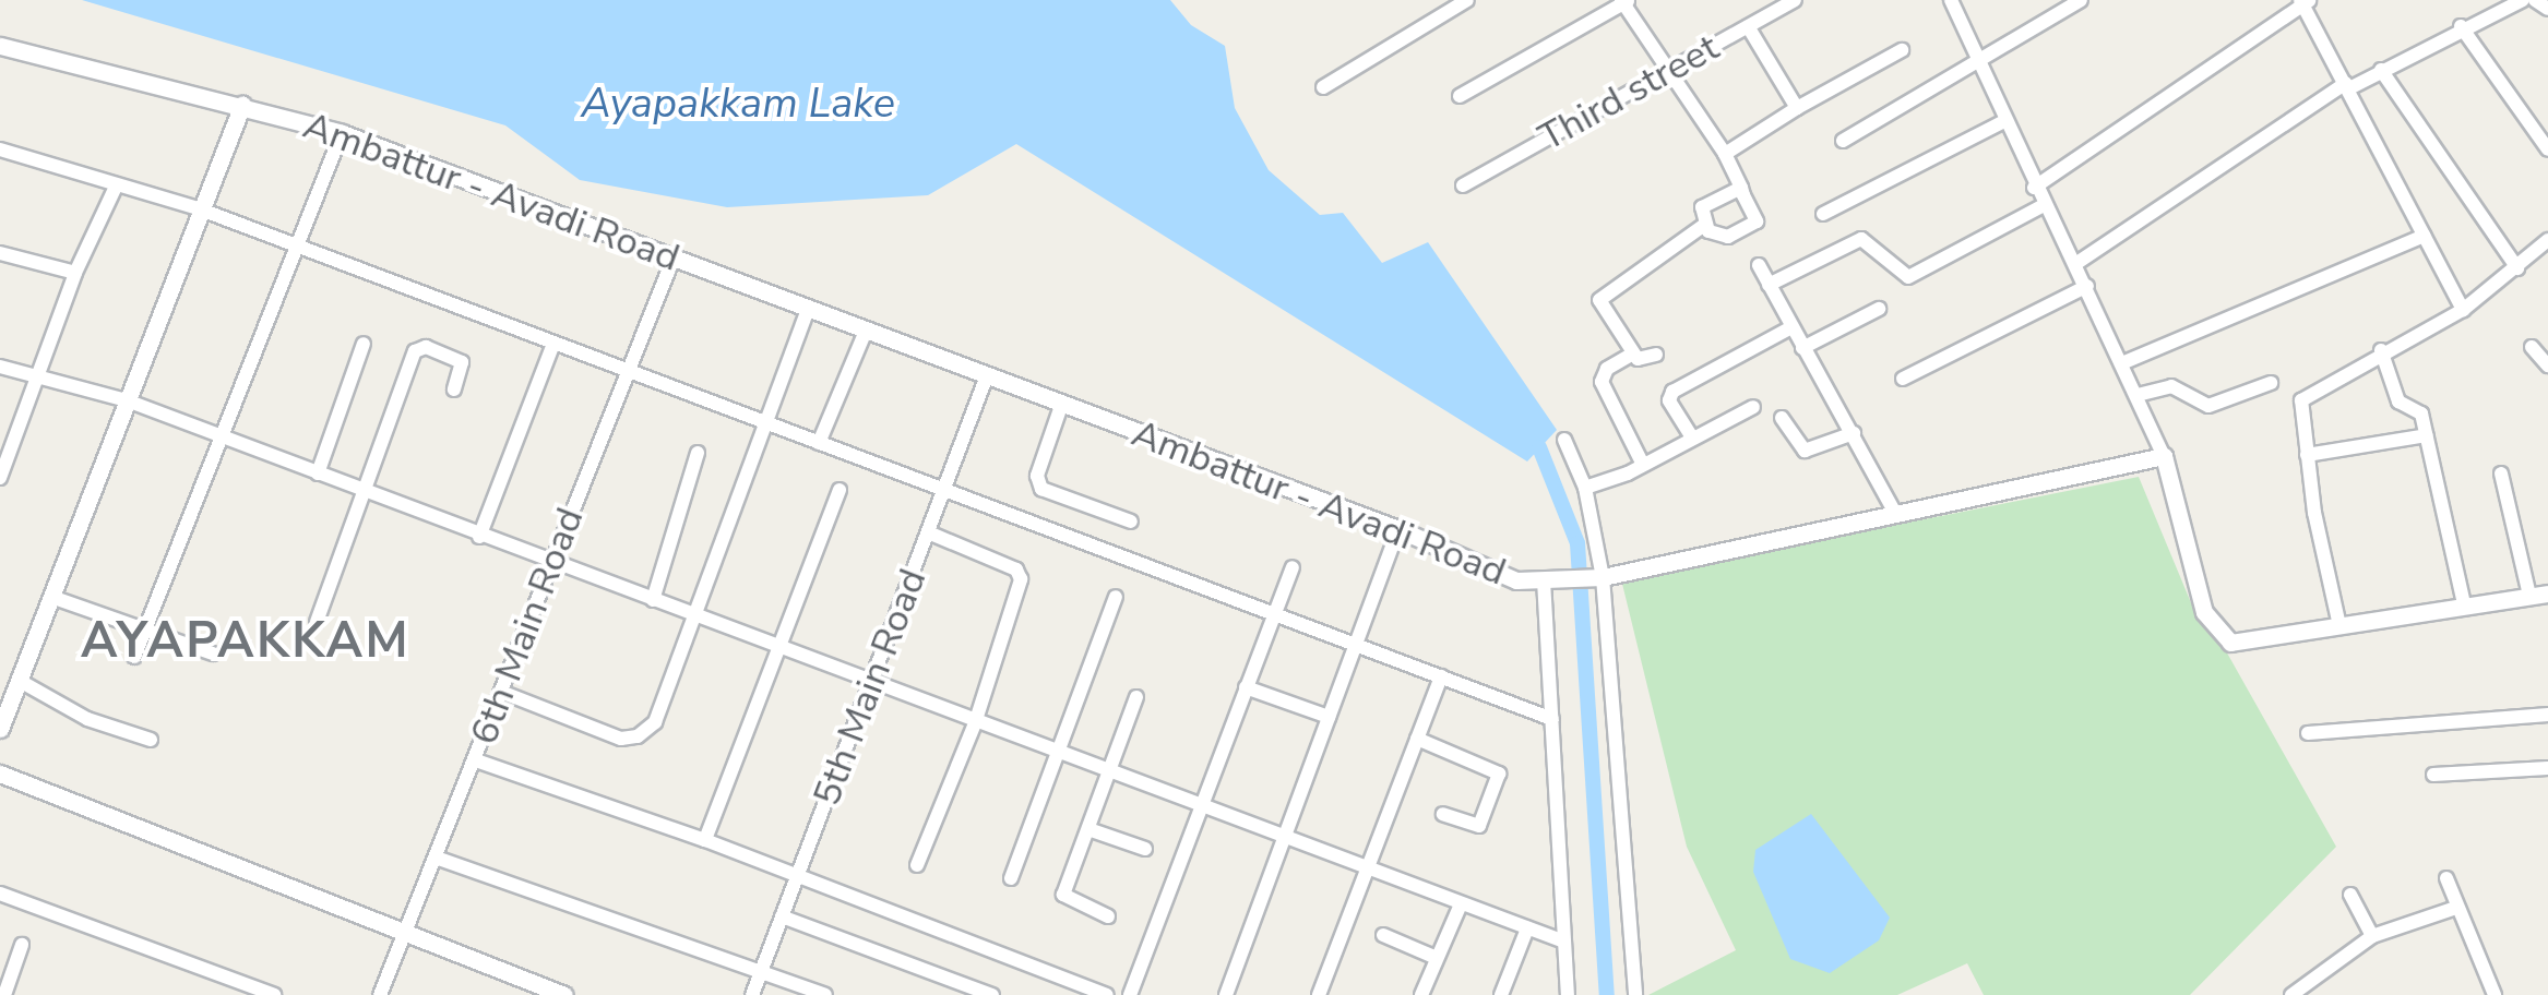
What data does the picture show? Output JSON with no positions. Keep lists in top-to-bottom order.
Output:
{
  "streets": {
    "street": [
      "Third street",
      "Ambattur - Avadi Road",
      "6th Main Road",
      "5th Main Road"
    ]
  },
  "crossings": [
    ["Ambattur - Avadi Road", "6th Main Road"],
    ["Ambattur - Avadi Road", "5th Main Road"]
  ],
  "districts": ["AYAPAKKAM"],
  "water": ["Ayapakkam Lake"]
}
